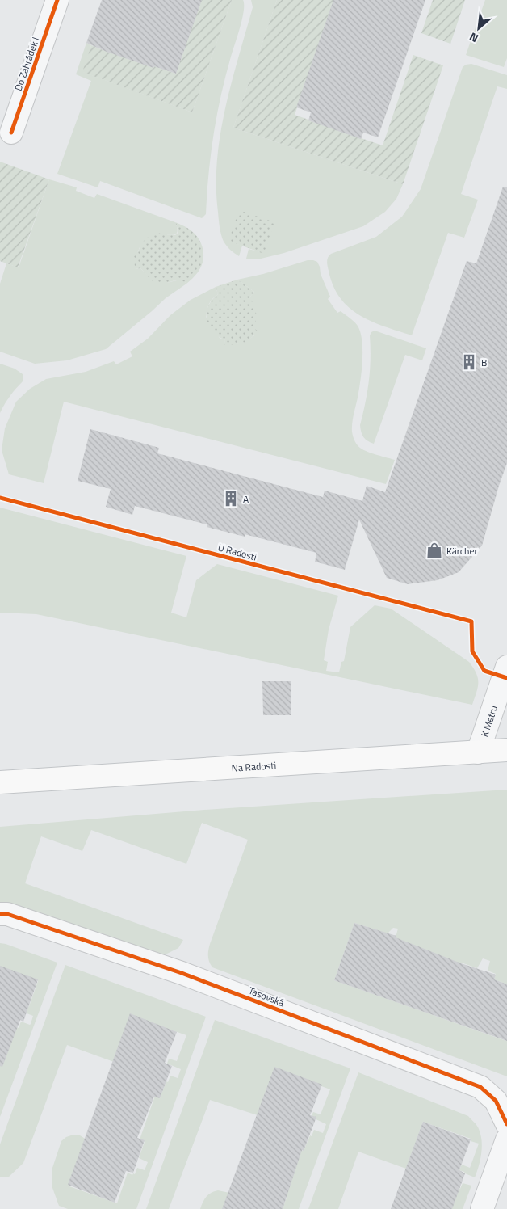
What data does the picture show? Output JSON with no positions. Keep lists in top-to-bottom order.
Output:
{
  "streets": {
    "main road": ["Na Radosti"],
    "street": ["Do Zahrádek I", "K Metru", "Tasovská"],
    "cycle path": ["U Radosti"]
  },
  "crossings": [
    ["K Metru", "Na Radosti"]
  ],
  "places": {
    "building": ["B", "A"],
    "shop": ["Kärcher"]
  },
  "north": "bottom left"
}
